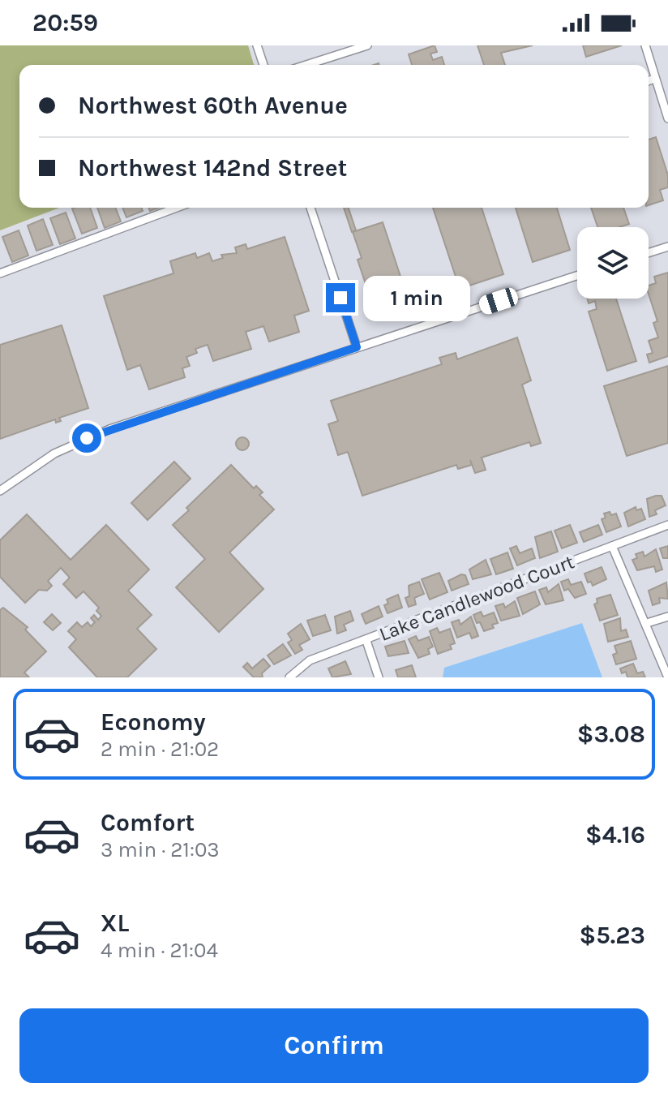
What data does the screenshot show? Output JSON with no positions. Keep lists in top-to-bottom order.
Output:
{
  "streets": {
    "street": ["Lake Candlewood Court"]
  },
  "page": {
    "status": "20:59",
    "banner": ["Northwest 60th Avenue", "Northwest 142nd Street"],
    "bubble": "1 min",
    "list": [
      {
        "name": "Economy",
        "note": "2 min · 21:02",
        "value": "$3.08"
      },
      {
        "name": "Comfort",
        "note": "3 min · 21:03",
        "value": "$4.16"
      },
      {
        "name": "XL",
        "note": "4 min · 21:04",
        "value": "$5.23"
      }
    ],
    "buttons": "Confirm"
  }
}
